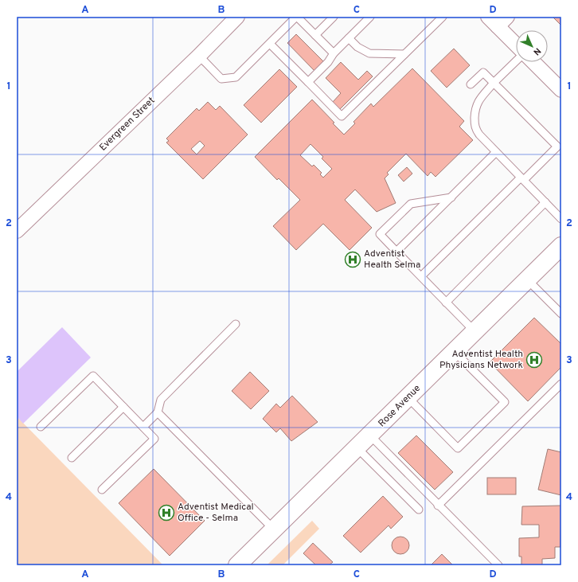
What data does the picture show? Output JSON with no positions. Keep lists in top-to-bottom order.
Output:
{
  "streets": {
    "street": ["Evergreen Street", "Rose Avenue"]
  },
  "places": {
    "hospital": ["Adventist Health Selma", "Adventist Health Physicians Network", "Adventist Medical Office - Selma"]
  },
  "north": "bottom right",
  "grid": {
    "columns": [
      "A",
      "B",
      "C",
      "D"
    ],
    "rows": [
      "1",
      "2",
      "3",
      "4"
    ]
  }
}
